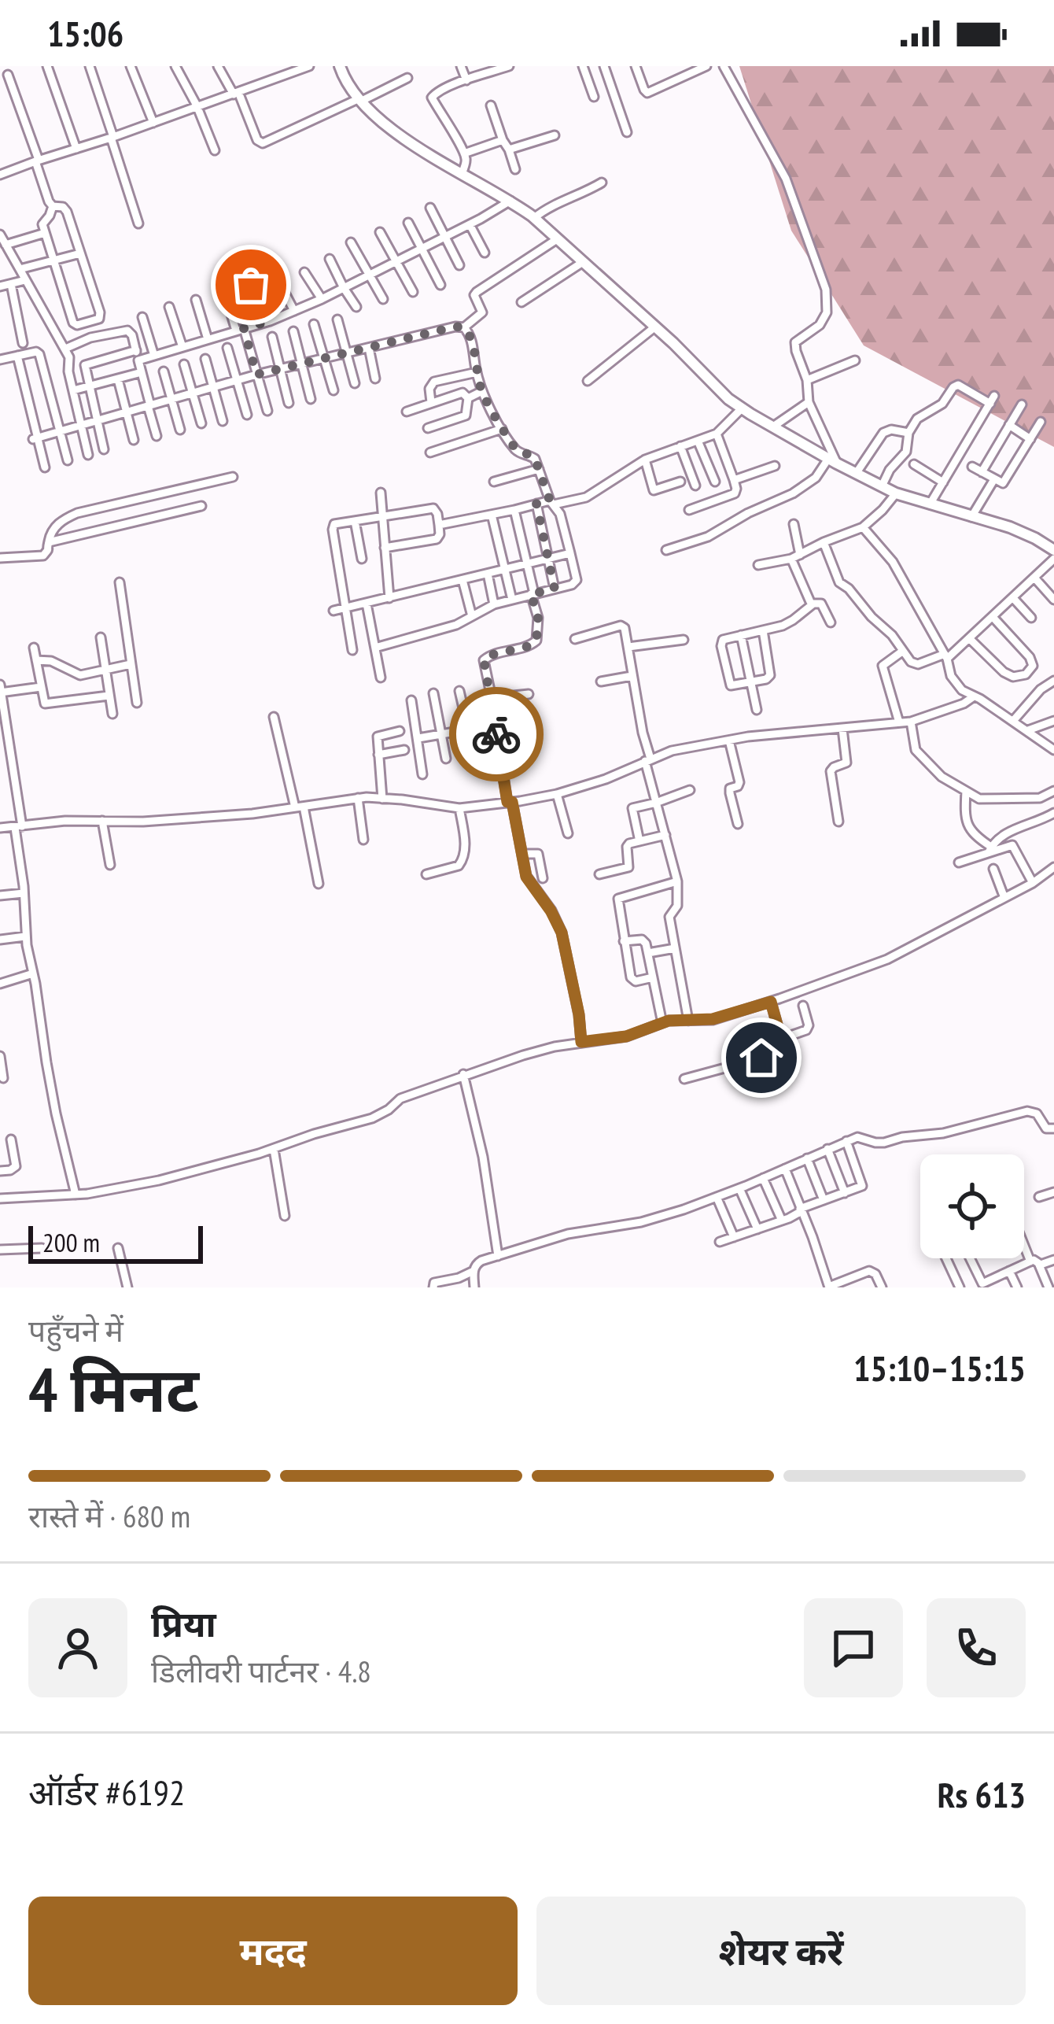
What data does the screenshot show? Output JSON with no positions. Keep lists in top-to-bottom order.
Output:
{
  "scale_bar": "200 m",
  "page": {
    "status": "15:06",
    "scale": "200 m",
    "heading": ["4 मिनट", "पहुँचने में", "15:10–15:15"],
    "panel": [
      "प्रिया",
      "डिलीवरी पार्टनर · 4.8",
      "ऑर्डर #6192",
      "Rs 613"
    ],
    "bar": "रास्ते में · 680 m",
    "buttons": ["मदद", "शेयर करें"]
  }
}
